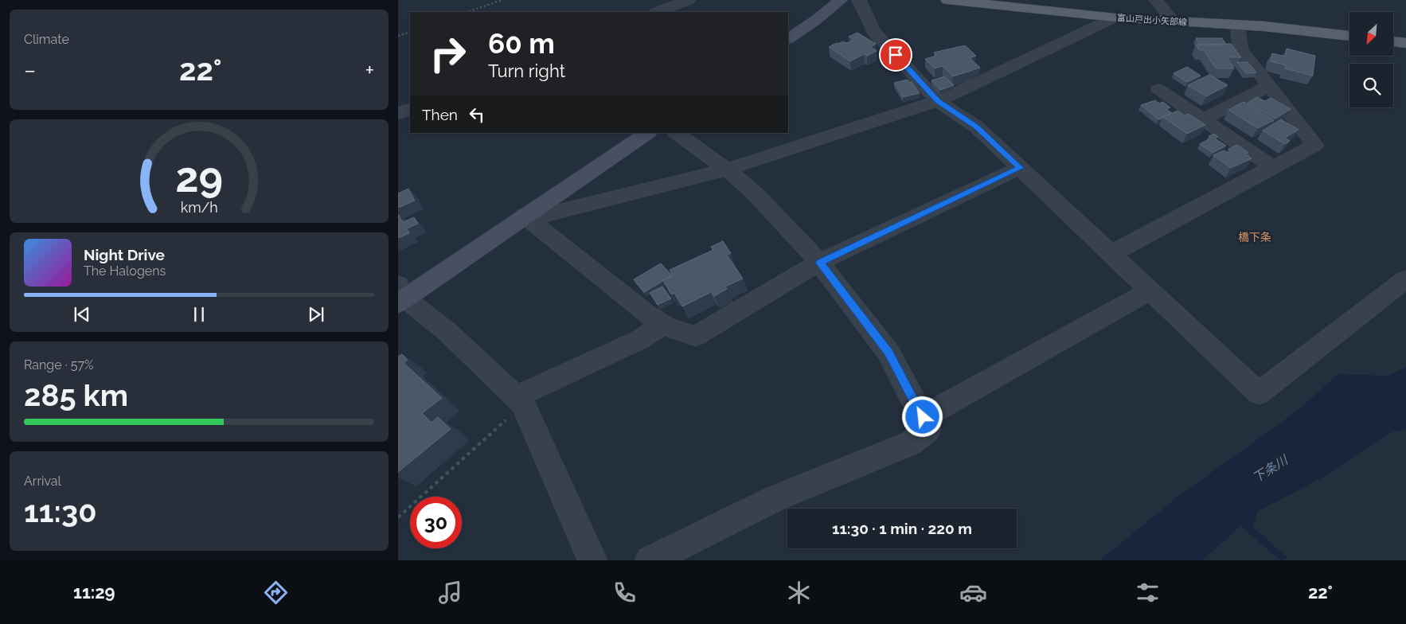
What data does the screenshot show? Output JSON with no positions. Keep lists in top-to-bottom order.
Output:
{
  "streets": {
    "main road": ["富山戸出小矢部線"]
  },
  "districts": ["橋下条"],
  "water": ["下条川"],
  "north": "bottom left",
  "page": {
    "tile": [
      "Climate",
      ["Range · 57%", "285 km"],
      ["Arrival", "11:30"]
    ],
    "turn": ["60 m", "Turn right"],
    "heat": ["−", "22°", "+"],
    "then": "Then",
    "song": ["Night Drive", "The Halogens"],
    "limit": "30",
    "trip": "11:30 · 1 min · 220 m",
    "tabs": ["11:29", "22°"],
    "gauge": ["29", "km/h"]
  }
}
